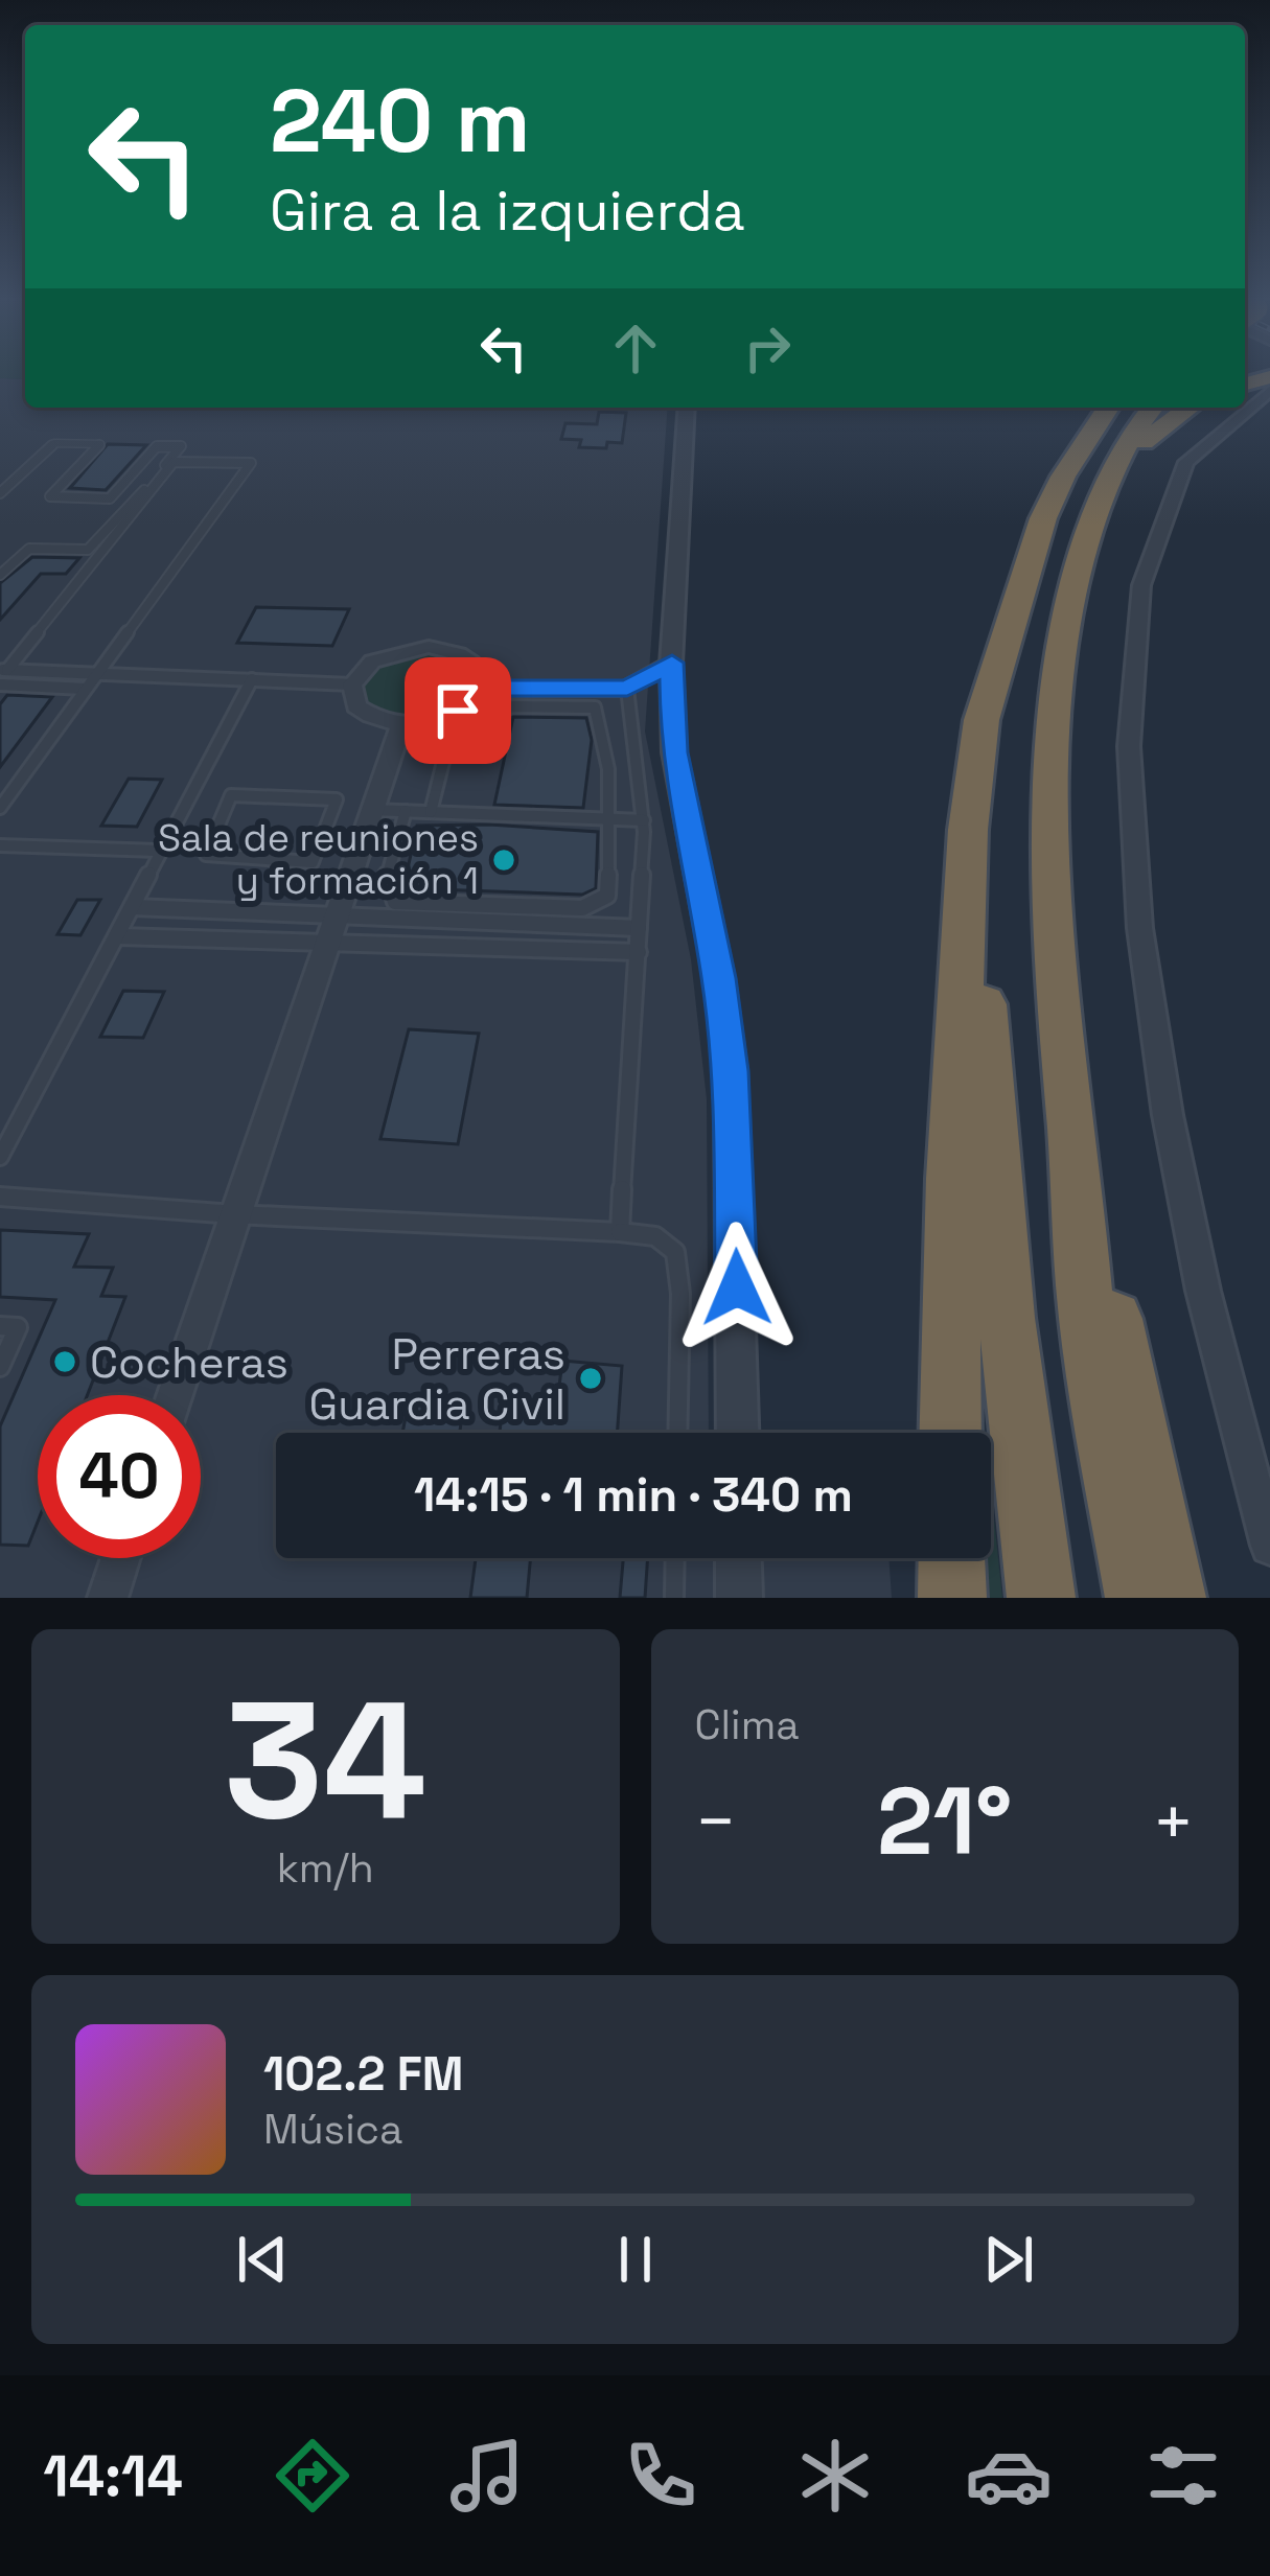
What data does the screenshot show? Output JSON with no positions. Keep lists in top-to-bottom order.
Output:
{
  "places": ["Sala de reuniones y formación 1", "Cocheras", "Perreras Guardia Civil"],
  "page": {
    "turn": ["240 m", "Gira a la izquierda"],
    "limit": "40",
    "trip": "14:15 · 1 min · 340 m",
    "tile": [
      ["34", "km/h"],
      "Clima"
    ],
    "heat": ["−", "21°", "+"],
    "song": ["102.2 FM", "Música"],
    "tabs": "14:14"
  }
}
